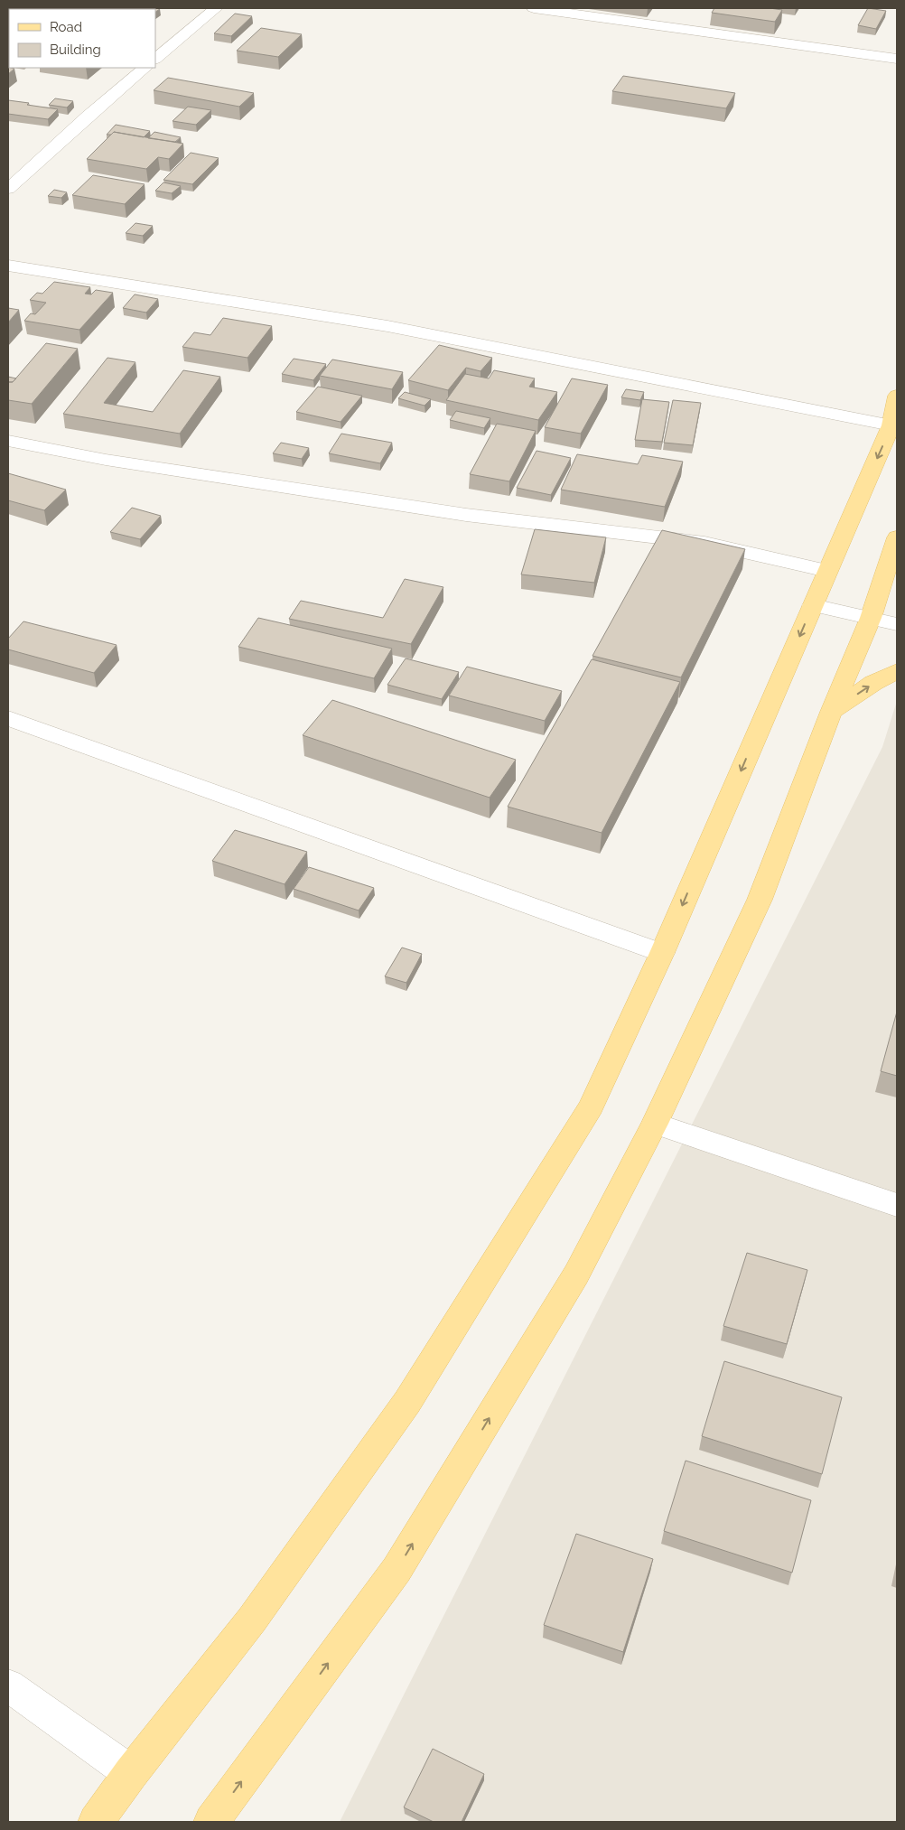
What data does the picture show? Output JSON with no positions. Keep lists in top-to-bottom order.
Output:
{
  "legend": ["Road", "Building"]
}
